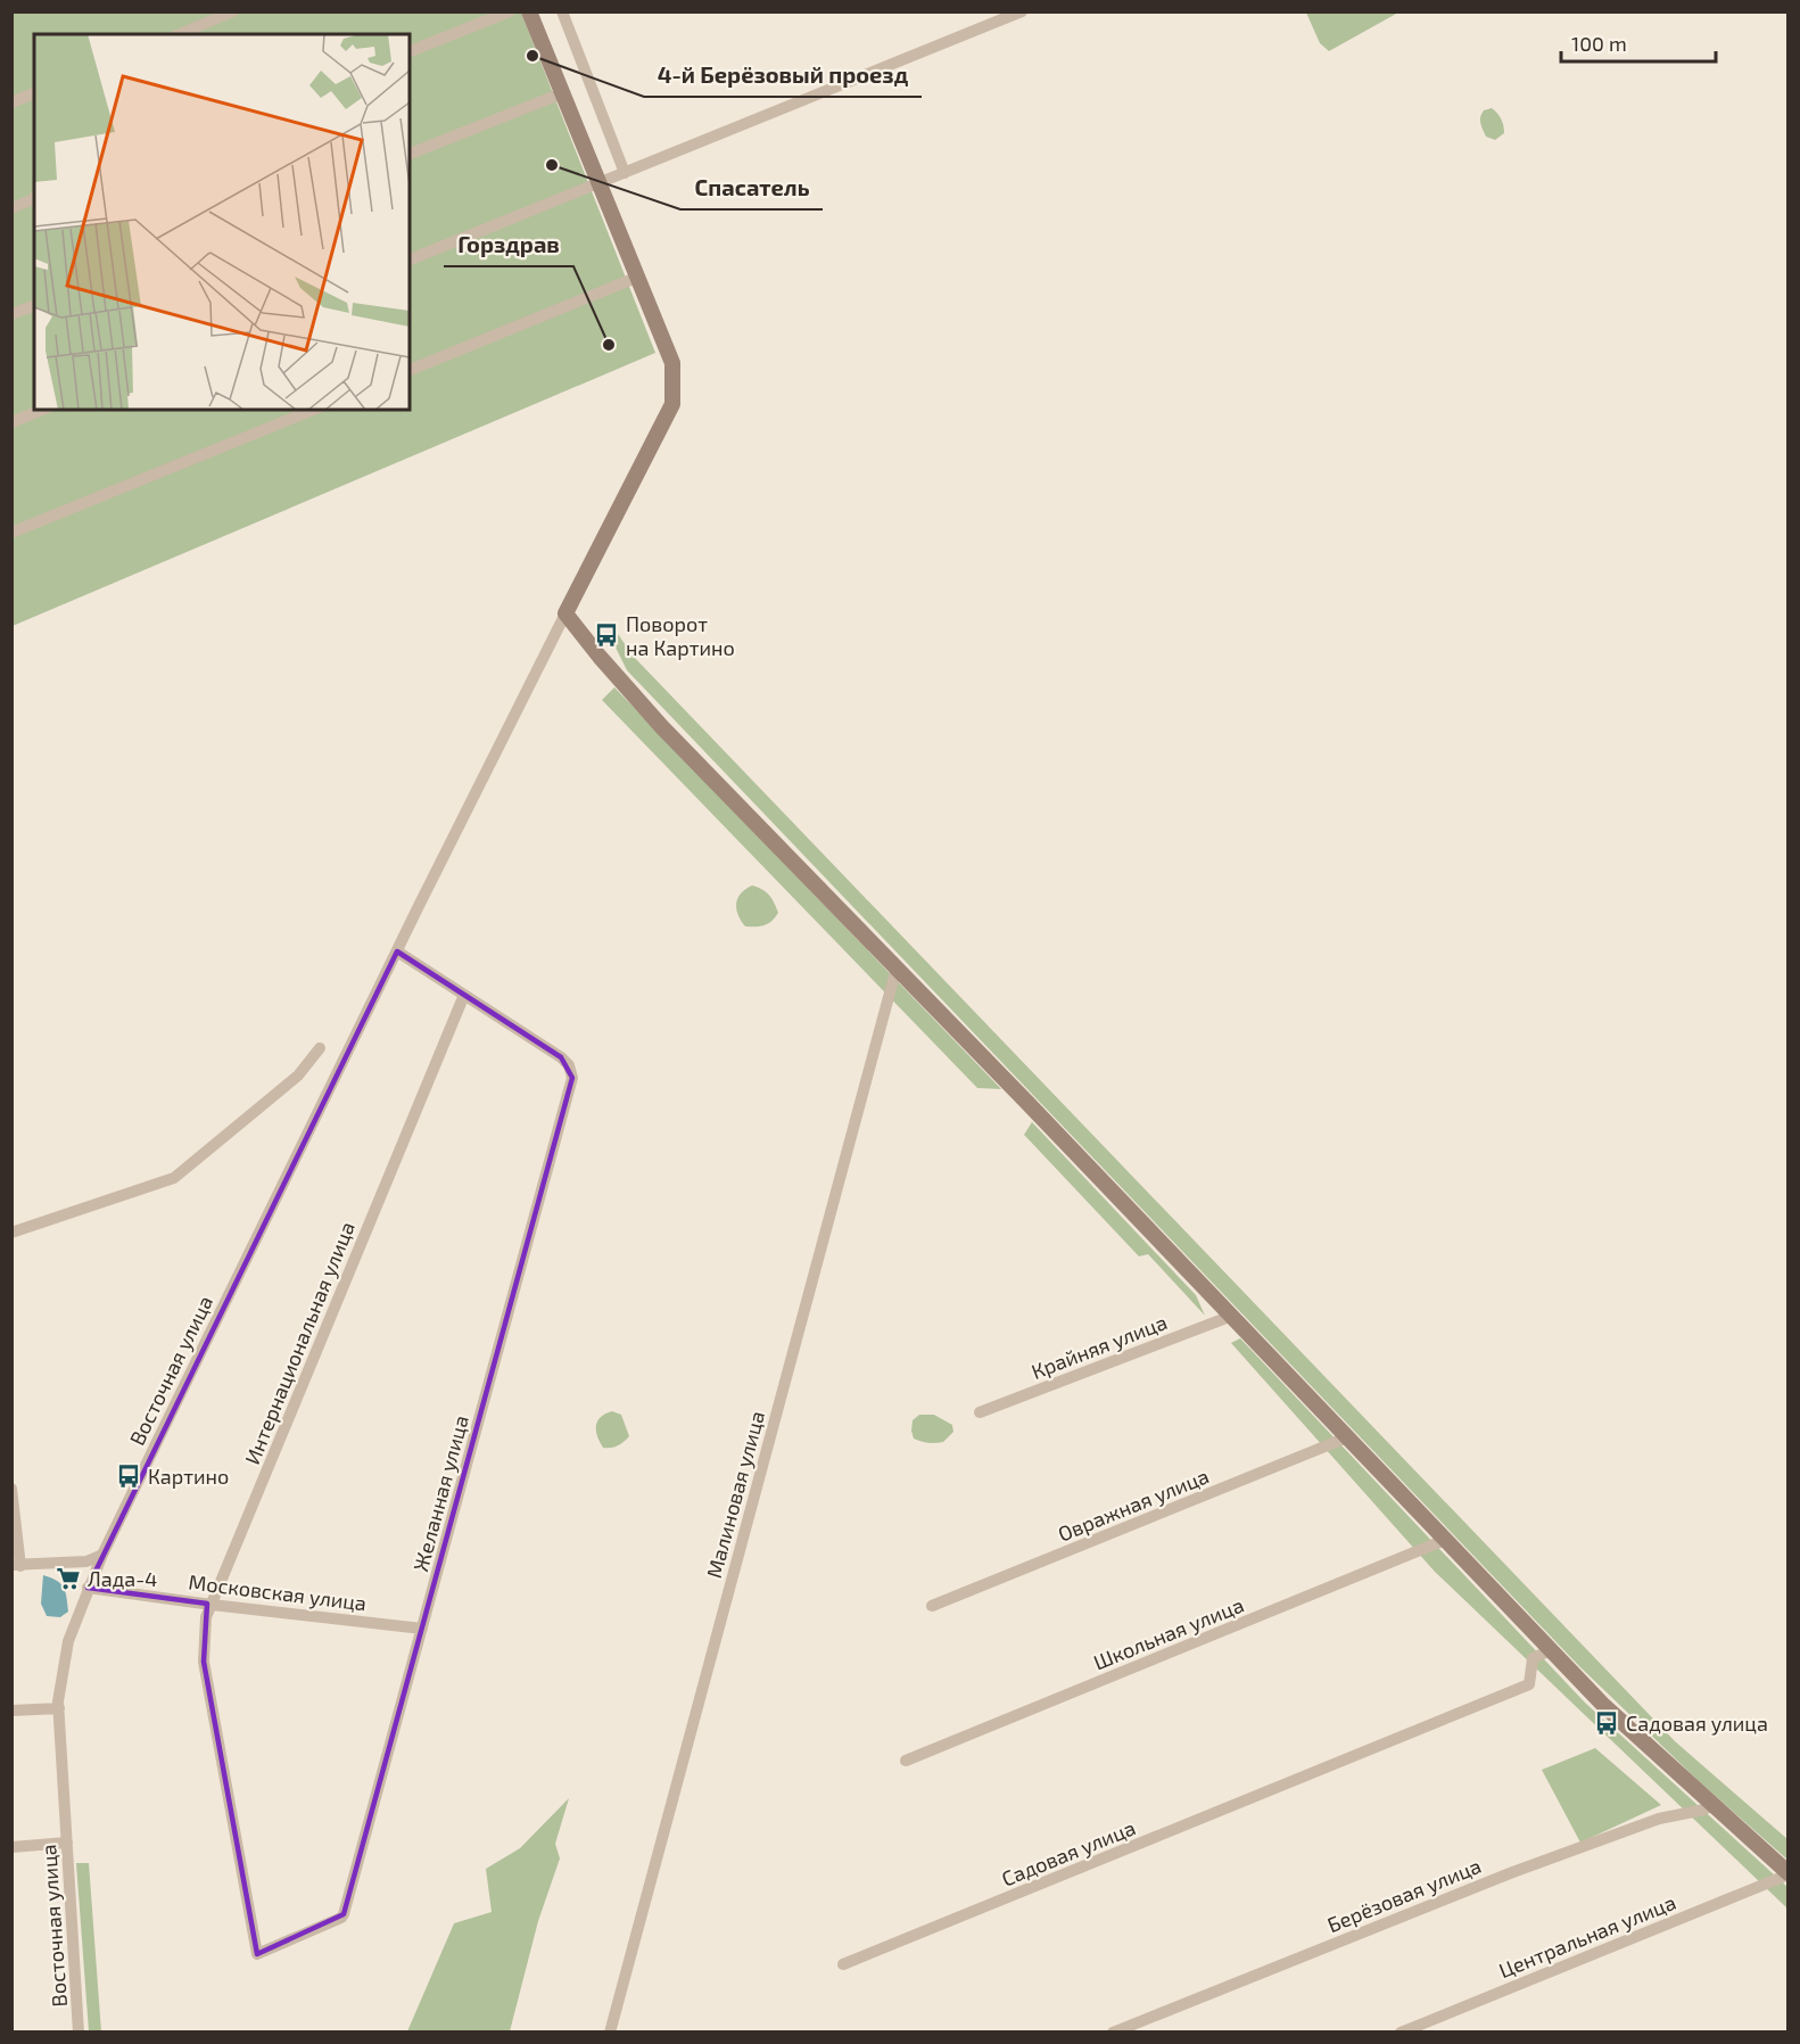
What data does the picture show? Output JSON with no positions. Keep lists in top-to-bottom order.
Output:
{
  "streets": {
    "street": [
      "Интернациональная улица",
      "Крайняя улица",
      "Восточная улица",
      "Желанная улица",
      "Малиновая улица",
      "Овражная улица",
      "Московская улица",
      "Школьная улица",
      "Садовая улица",
      "Берёзовая улица",
      "Центральная улица"
    ]
  },
  "crossings": [
    ["Интернациональная улица", "Желанная улица"],
    ["Интернациональная улица", "Московская улица"],
    ["Восточная улица", "Московская улица"],
    ["Желанная улица", "Московская улица"]
  ],
  "places": {
    "other": ["4-й Берёзовый проезд", "Спасатель", "Горздрав"],
    "bus stop": ["Поворот на Картино", "Картино", "Садовая улица"],
    "supermarket": ["Лада-4"]
  },
  "scale_bar": "100 m"
}
